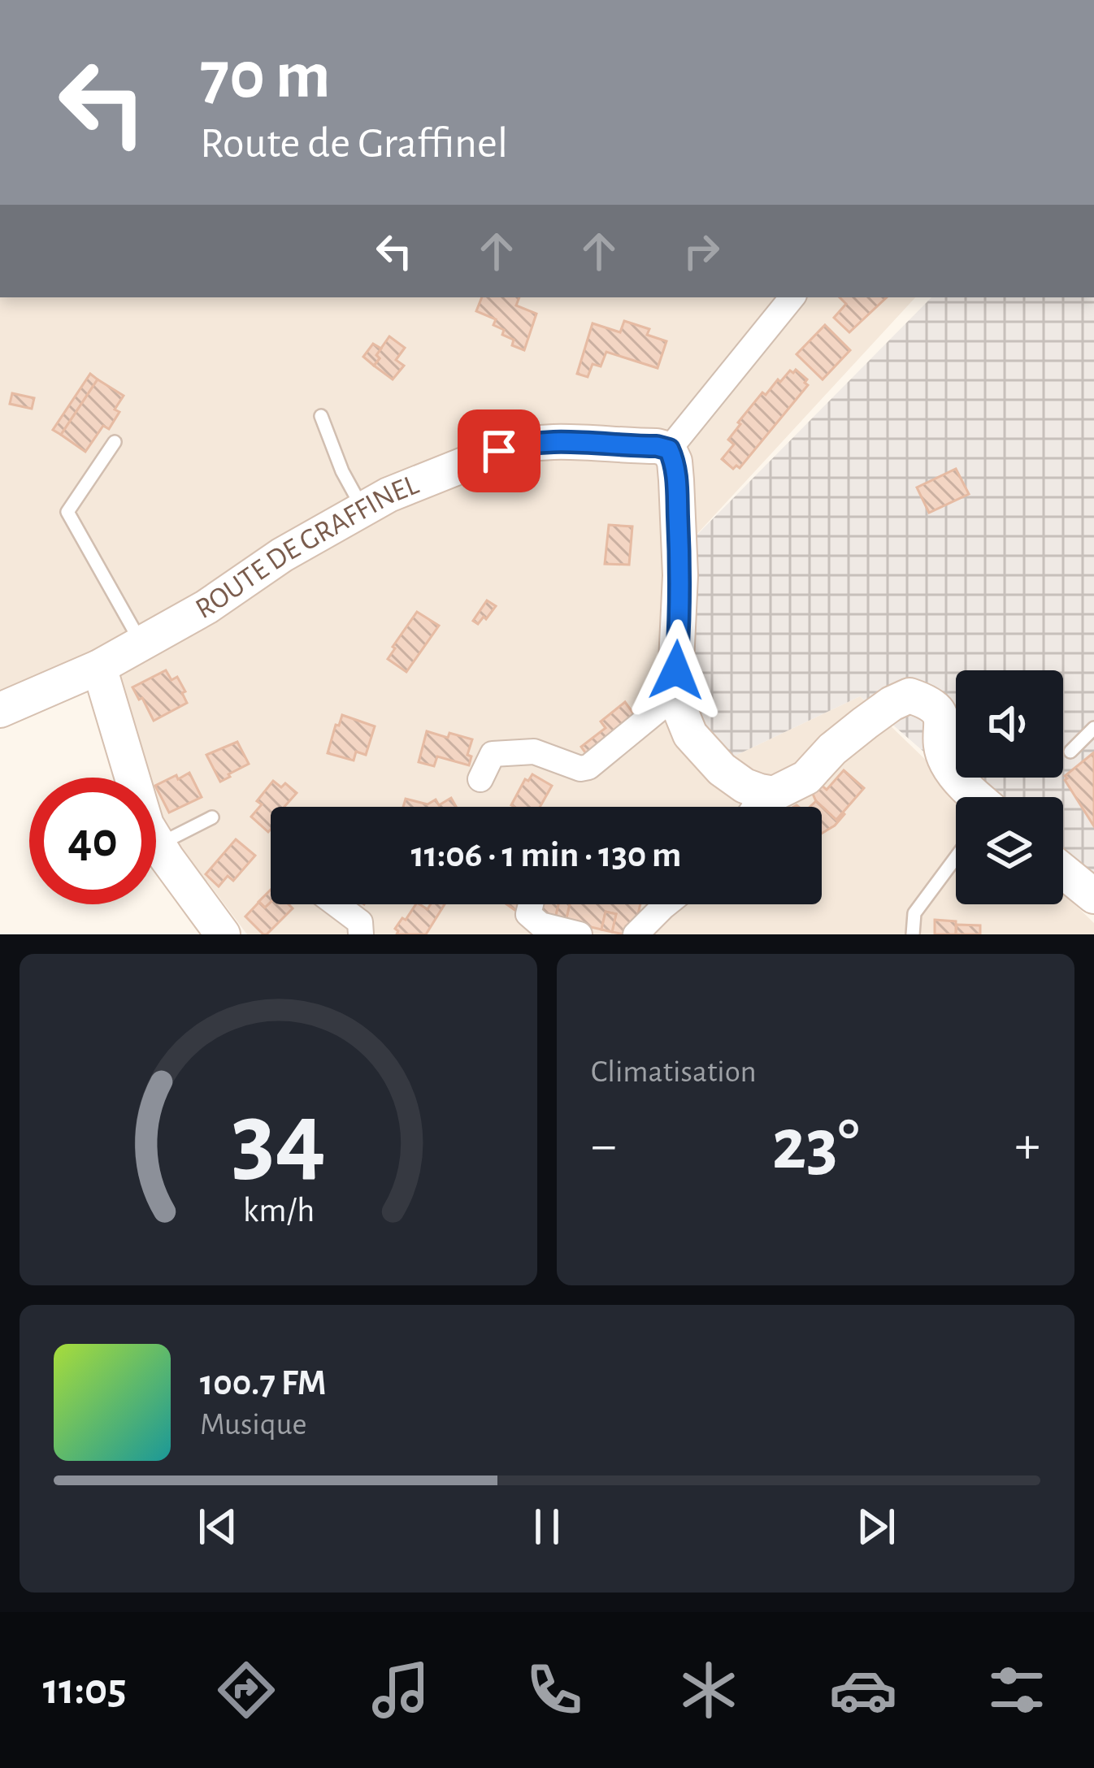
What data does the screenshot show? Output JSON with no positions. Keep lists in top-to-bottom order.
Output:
{
  "streets": {
    "street": ["ROUTE DE GRAFFINEL"]
  },
  "page": {
    "turn": ["70 m", "Route de Graffinel"],
    "limit": "40",
    "trip": "11:06 · 1 min · 130 m",
    "tile": "Climatisation",
    "heat": ["−", "23°", "+"],
    "song": ["100.7 FM", "Musique"],
    "tabs": "11:05",
    "gauge": ["34", "km/h"]
  }
}
